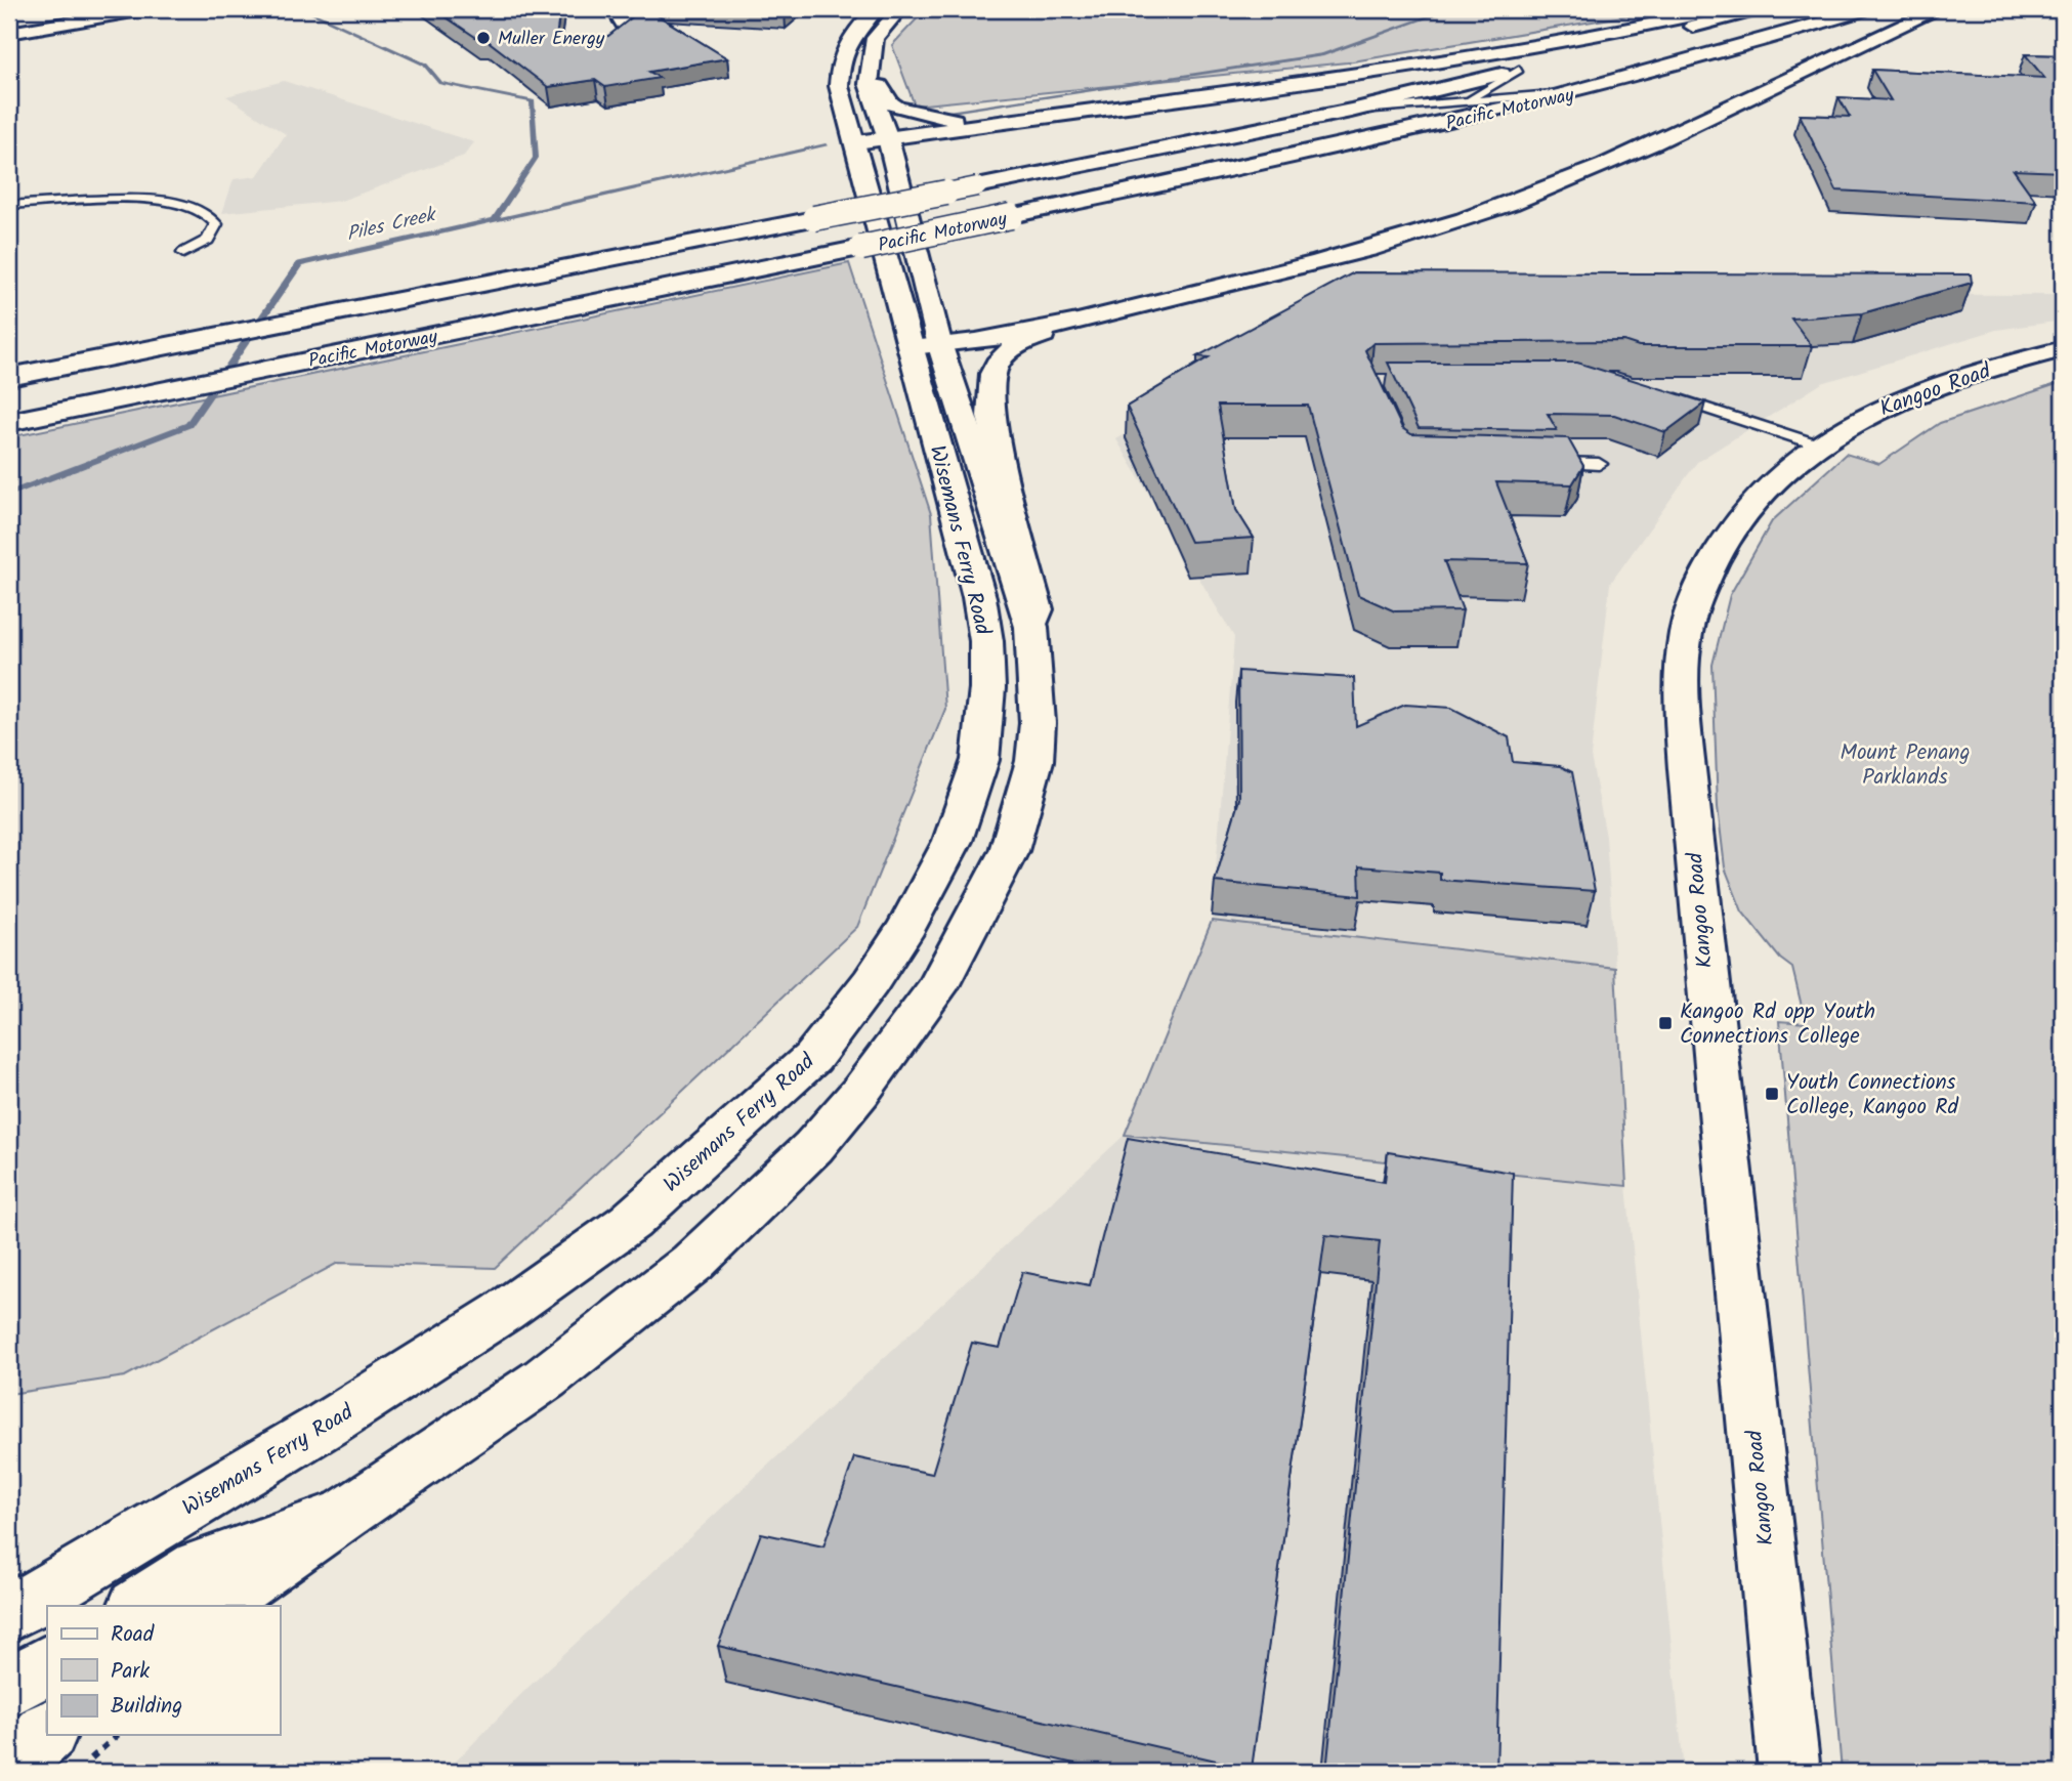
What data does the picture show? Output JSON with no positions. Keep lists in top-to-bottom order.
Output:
{
  "streets": {
    "main road": ["Pacific Motorway", "Kangoo Road", "Wisemans Ferry Road"]
  },
  "water": ["Piles Creek"],
  "parks": ["Mount Penang Parklands"],
  "places": {
    "other": ["Muller Energy"],
    "transit": ["Kangoo Rd opp Youth Connections College", "Youth Connections College, Kangoo Rd"]
  },
  "legend": ["Road", "Park", "Building"]
}
